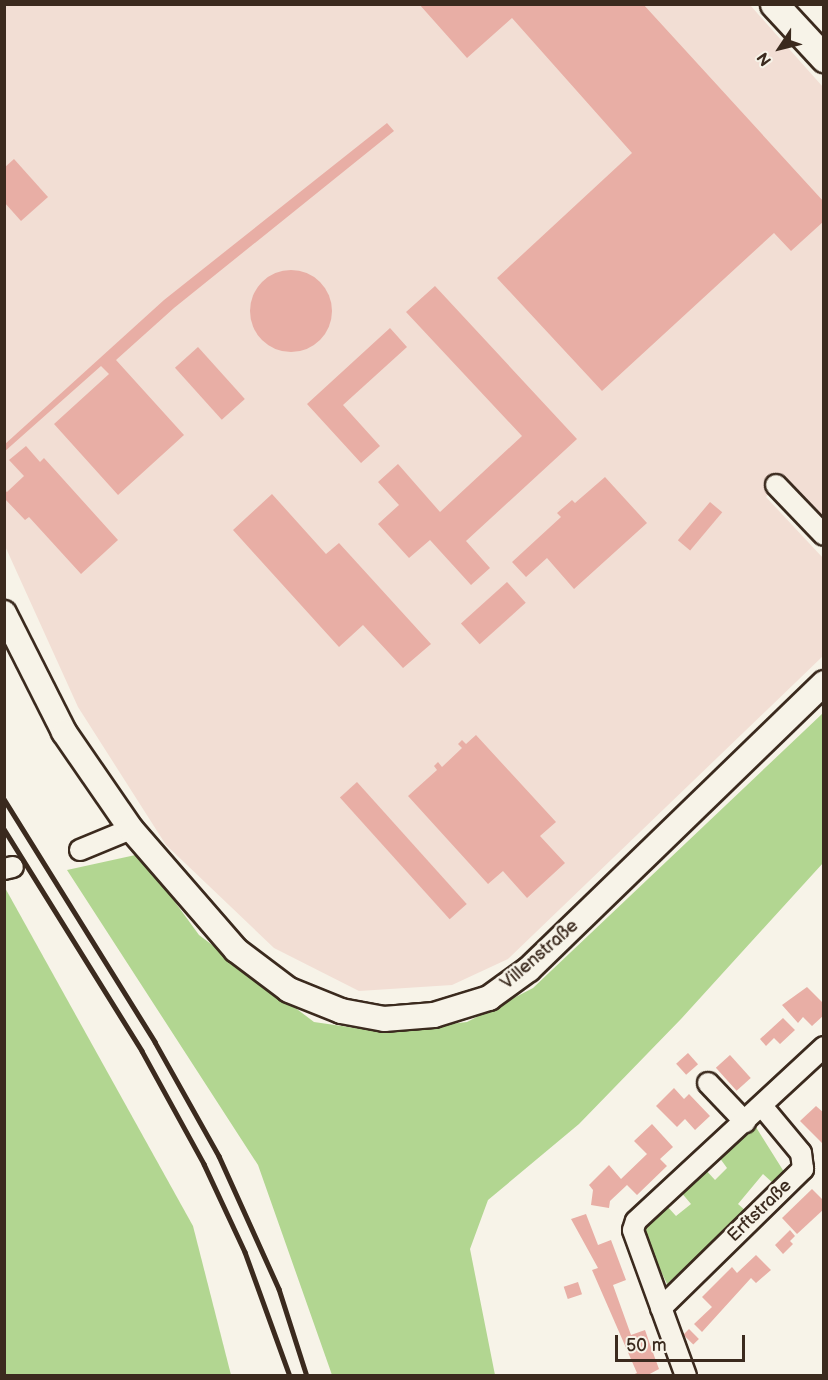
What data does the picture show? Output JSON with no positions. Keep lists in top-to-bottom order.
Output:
{
  "streets": {
    "street": ["Villenstraße", "Erftstraße"]
  },
  "scale_bar": "50 m",
  "north": "bottom left"
}
